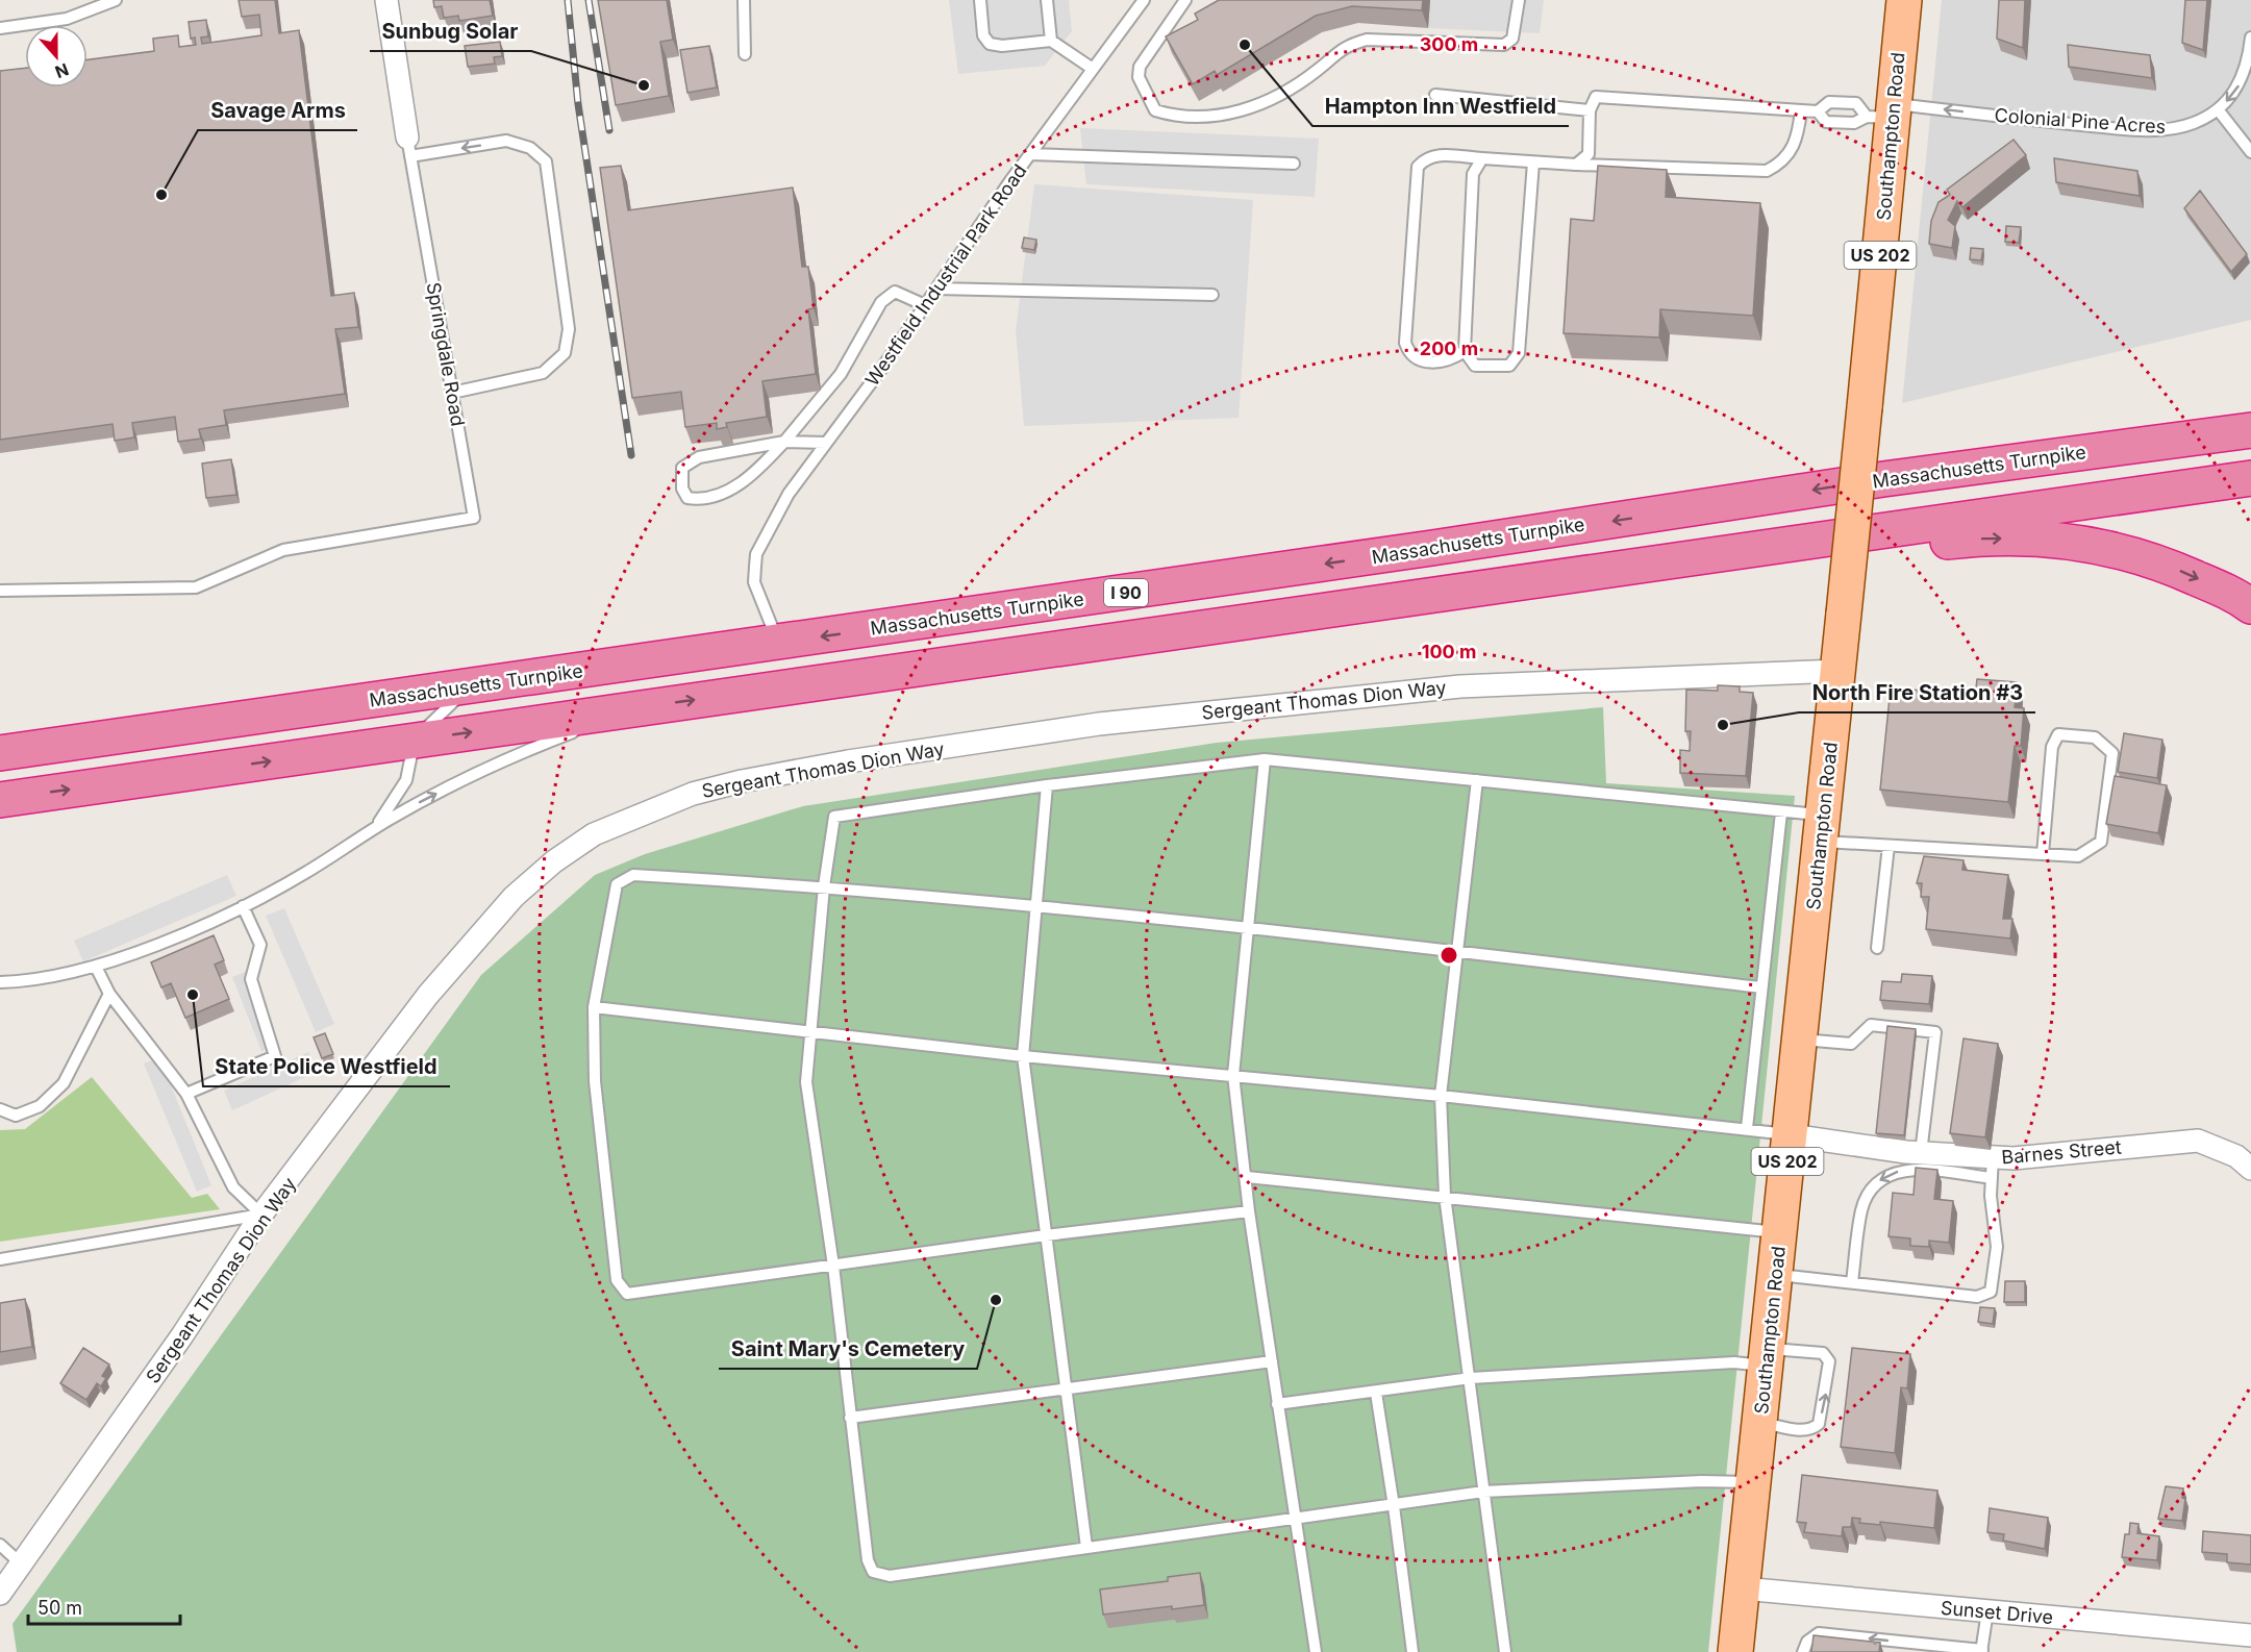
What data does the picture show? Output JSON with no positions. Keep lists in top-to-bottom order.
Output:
{
  "streets": {
    "highway": ["Massachusetts Turnpike", "I 90"],
    "main road": ["Southampton Road", "US 202"],
    "street": [
      "Springdale Road",
      "Sergeant Thomas Dion Way",
      "Barnes Street",
      "Sunset Drive"
    ],
    "lane": ["Colonial Pine Acres", "Westfield Industrial Park Road"]
  },
  "crossings": [
    ["Colonial Pine Acres", "Southampton Road"],
    ["Southampton Road", "Sergeant Thomas Dion Way"],
    ["Southampton Road", "Barnes Street"],
    ["Southampton Road", "Sunset Drive"],
    ["Westfield Industrial Park Road", "Massachusetts Turnpike"]
  ],
  "one_way": ["Colonial Pine Acres"],
  "places": [
    "Hampton Inn Westfield",
    "Sunbug Solar",
    "Savage Arms",
    "North Fire Station #3",
    "State Police Westfield",
    "Saint Mary's Cemetery"
  ],
  "scale_bar": "50 m",
  "north": "bottom",
  "rings": ["300 m", "200 m", "100 m"]
}
